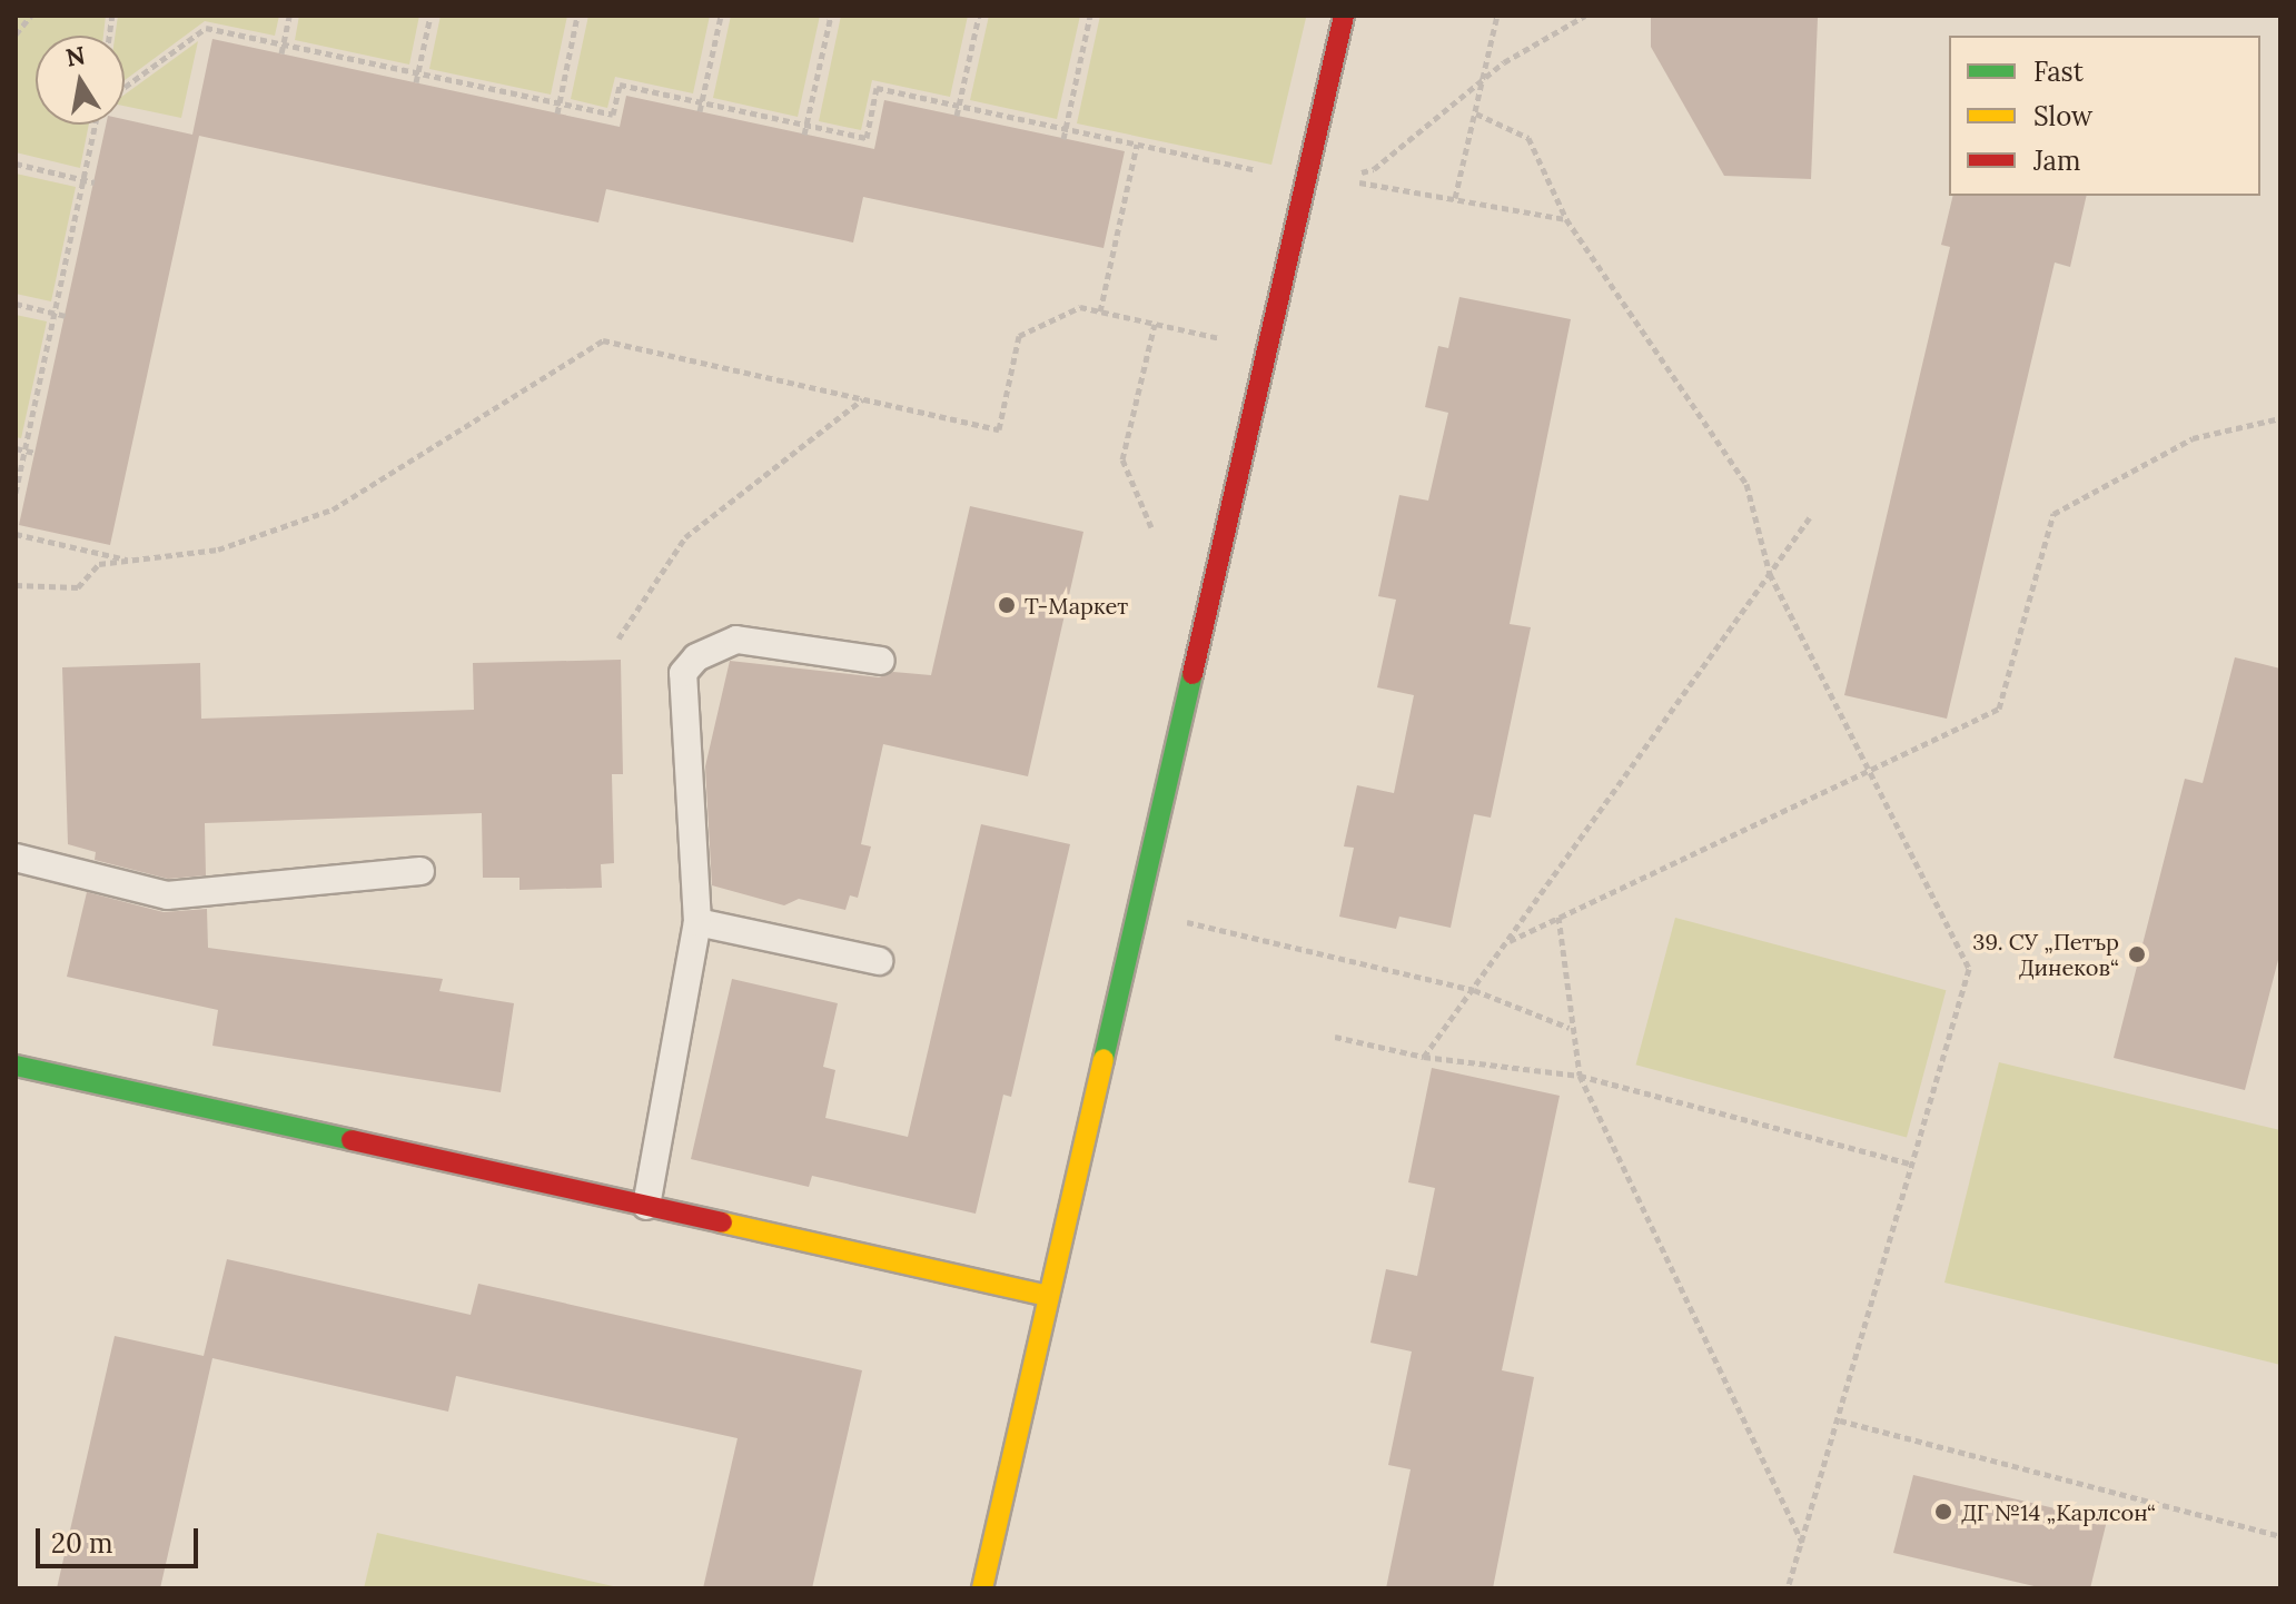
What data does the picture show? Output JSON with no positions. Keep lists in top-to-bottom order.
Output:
{
  "places": ["Т-Маркет", "39. СУ „Петър Динеков“", "ДГ №14 „Карлсон“"],
  "legend": ["Fast", "Slow", "Jam"],
  "scale_bar": "20 m",
  "north": "top"
}
